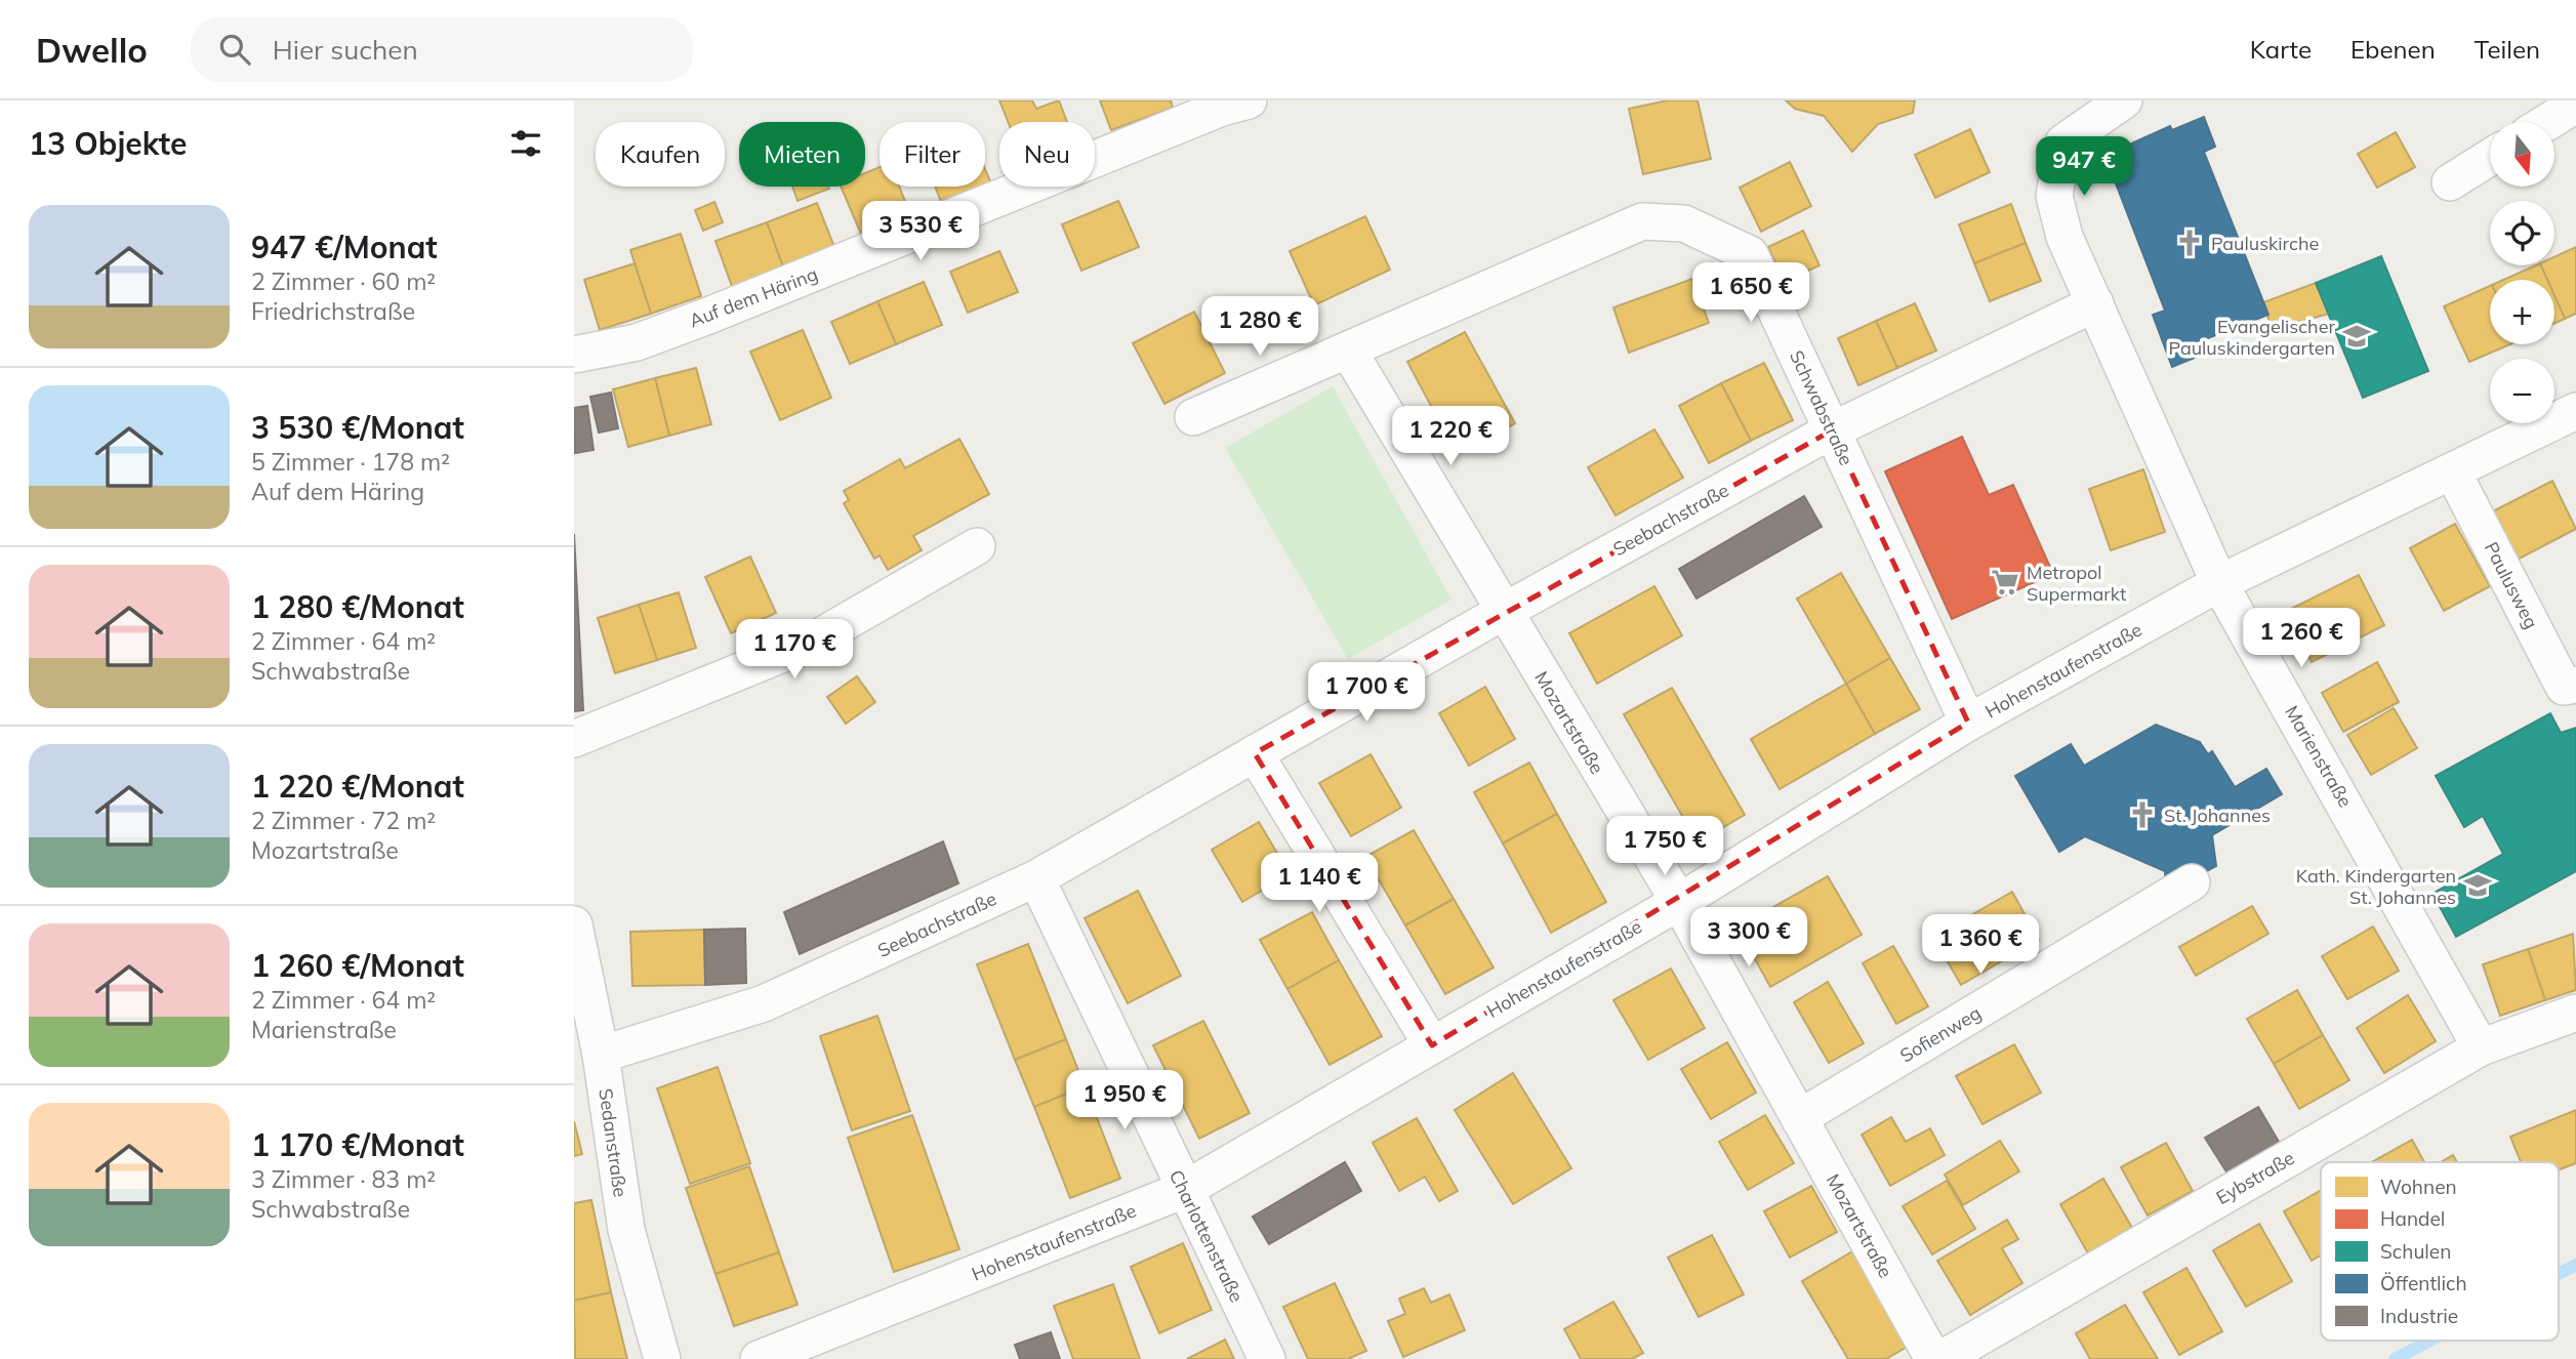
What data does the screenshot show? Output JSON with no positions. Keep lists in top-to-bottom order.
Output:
{
  "streets": {
    "street": [
      "Auf dem Häring",
      "Schwabstraße",
      "Seebachstraße",
      "Paulusweg",
      "Hohenstaufenstraße",
      "Mozartstraße",
      "Marienstraße",
      "Sofienweg",
      "Sedanstraße",
      "Eybstraße",
      "Charlottenstraße"
    ]
  },
  "crossings": [
    ["Schwabstraße", "Seebachstraße"],
    ["Schwabstraße", "Hohenstaufenstraße"],
    ["Schwabstraße", "Mozartstraße"],
    ["Seebachstraße", "Mozartstraße"],
    ["Seebachstraße", "Marienstraße"],
    ["Seebachstraße", "Sedanstraße"],
    ["Seebachstraße", "Charlottenstraße"],
    ["Paulusweg", "Hohenstaufenstraße"],
    ["Hohenstaufenstraße", "Mozartstraße"],
    ["Hohenstaufenstraße", "Marienstraße"],
    ["Hohenstaufenstraße", "Charlottenstraße"],
    ["Mozartstraße", "Sofienweg"],
    ["Marienstraße", "Eybstraße"]
  ],
  "places": {
    "church": ["Pauluskirche", "St. Johannes"],
    "school or university": ["Evangelischer Pauluskindergarten", "Kath. Kindergarten St. Johannes"],
    "supermarket": ["Metropol Supermarkt"]
  },
  "legend": [
    "Wohnen",
    "Handel",
    "Schulen",
    "Öffentlich",
    "Industrie"
  ],
  "north": "bottom",
  "page": {
    "header": "Dwello",
    "search": "Hier suchen",
    "nav": ["Karte", "Ebenen", "Teilen"],
    "heading": "13 Objekte",
    "map_buttons": ["+", "−"],
    "chip": [
      "Kaufen",
      "Mieten",
      "Filter",
      "Neu"
    ],
    "price": [
      "947 €",
      "3 530 €",
      "1 650 €",
      "1 280 €",
      "1 220 €",
      "1 260 €",
      "1 170 €",
      "1 700 €",
      "1 750 €",
      "1 140 €",
      "3 300 €",
      "1 360 €",
      "1 950 €"
    ],
    "list": [
      {
        "name": "947 €/Monat",
        "note": "2 Zimmer · 60 m² · Friedrichstraße"
      },
      {
        "name": "3 530 €/Monat",
        "note": "5 Zimmer · 178 m² · Auf dem Häring"
      },
      {
        "name": "1 280 €/Monat",
        "note": "2 Zimmer · 64 m² · Schwabstraße"
      },
      {
        "name": "1 220 €/Monat",
        "note": "2 Zimmer · 72 m² · Mozartstraße"
      },
      {
        "name": "1 260 €/Monat",
        "note": "2 Zimmer · 64 m² · Marienstraße"
      },
      {
        "name": "1 170 €/Monat",
        "note": "3 Zimmer · 83 m² · Schwabstraße"
      }
    ]
  }
}
